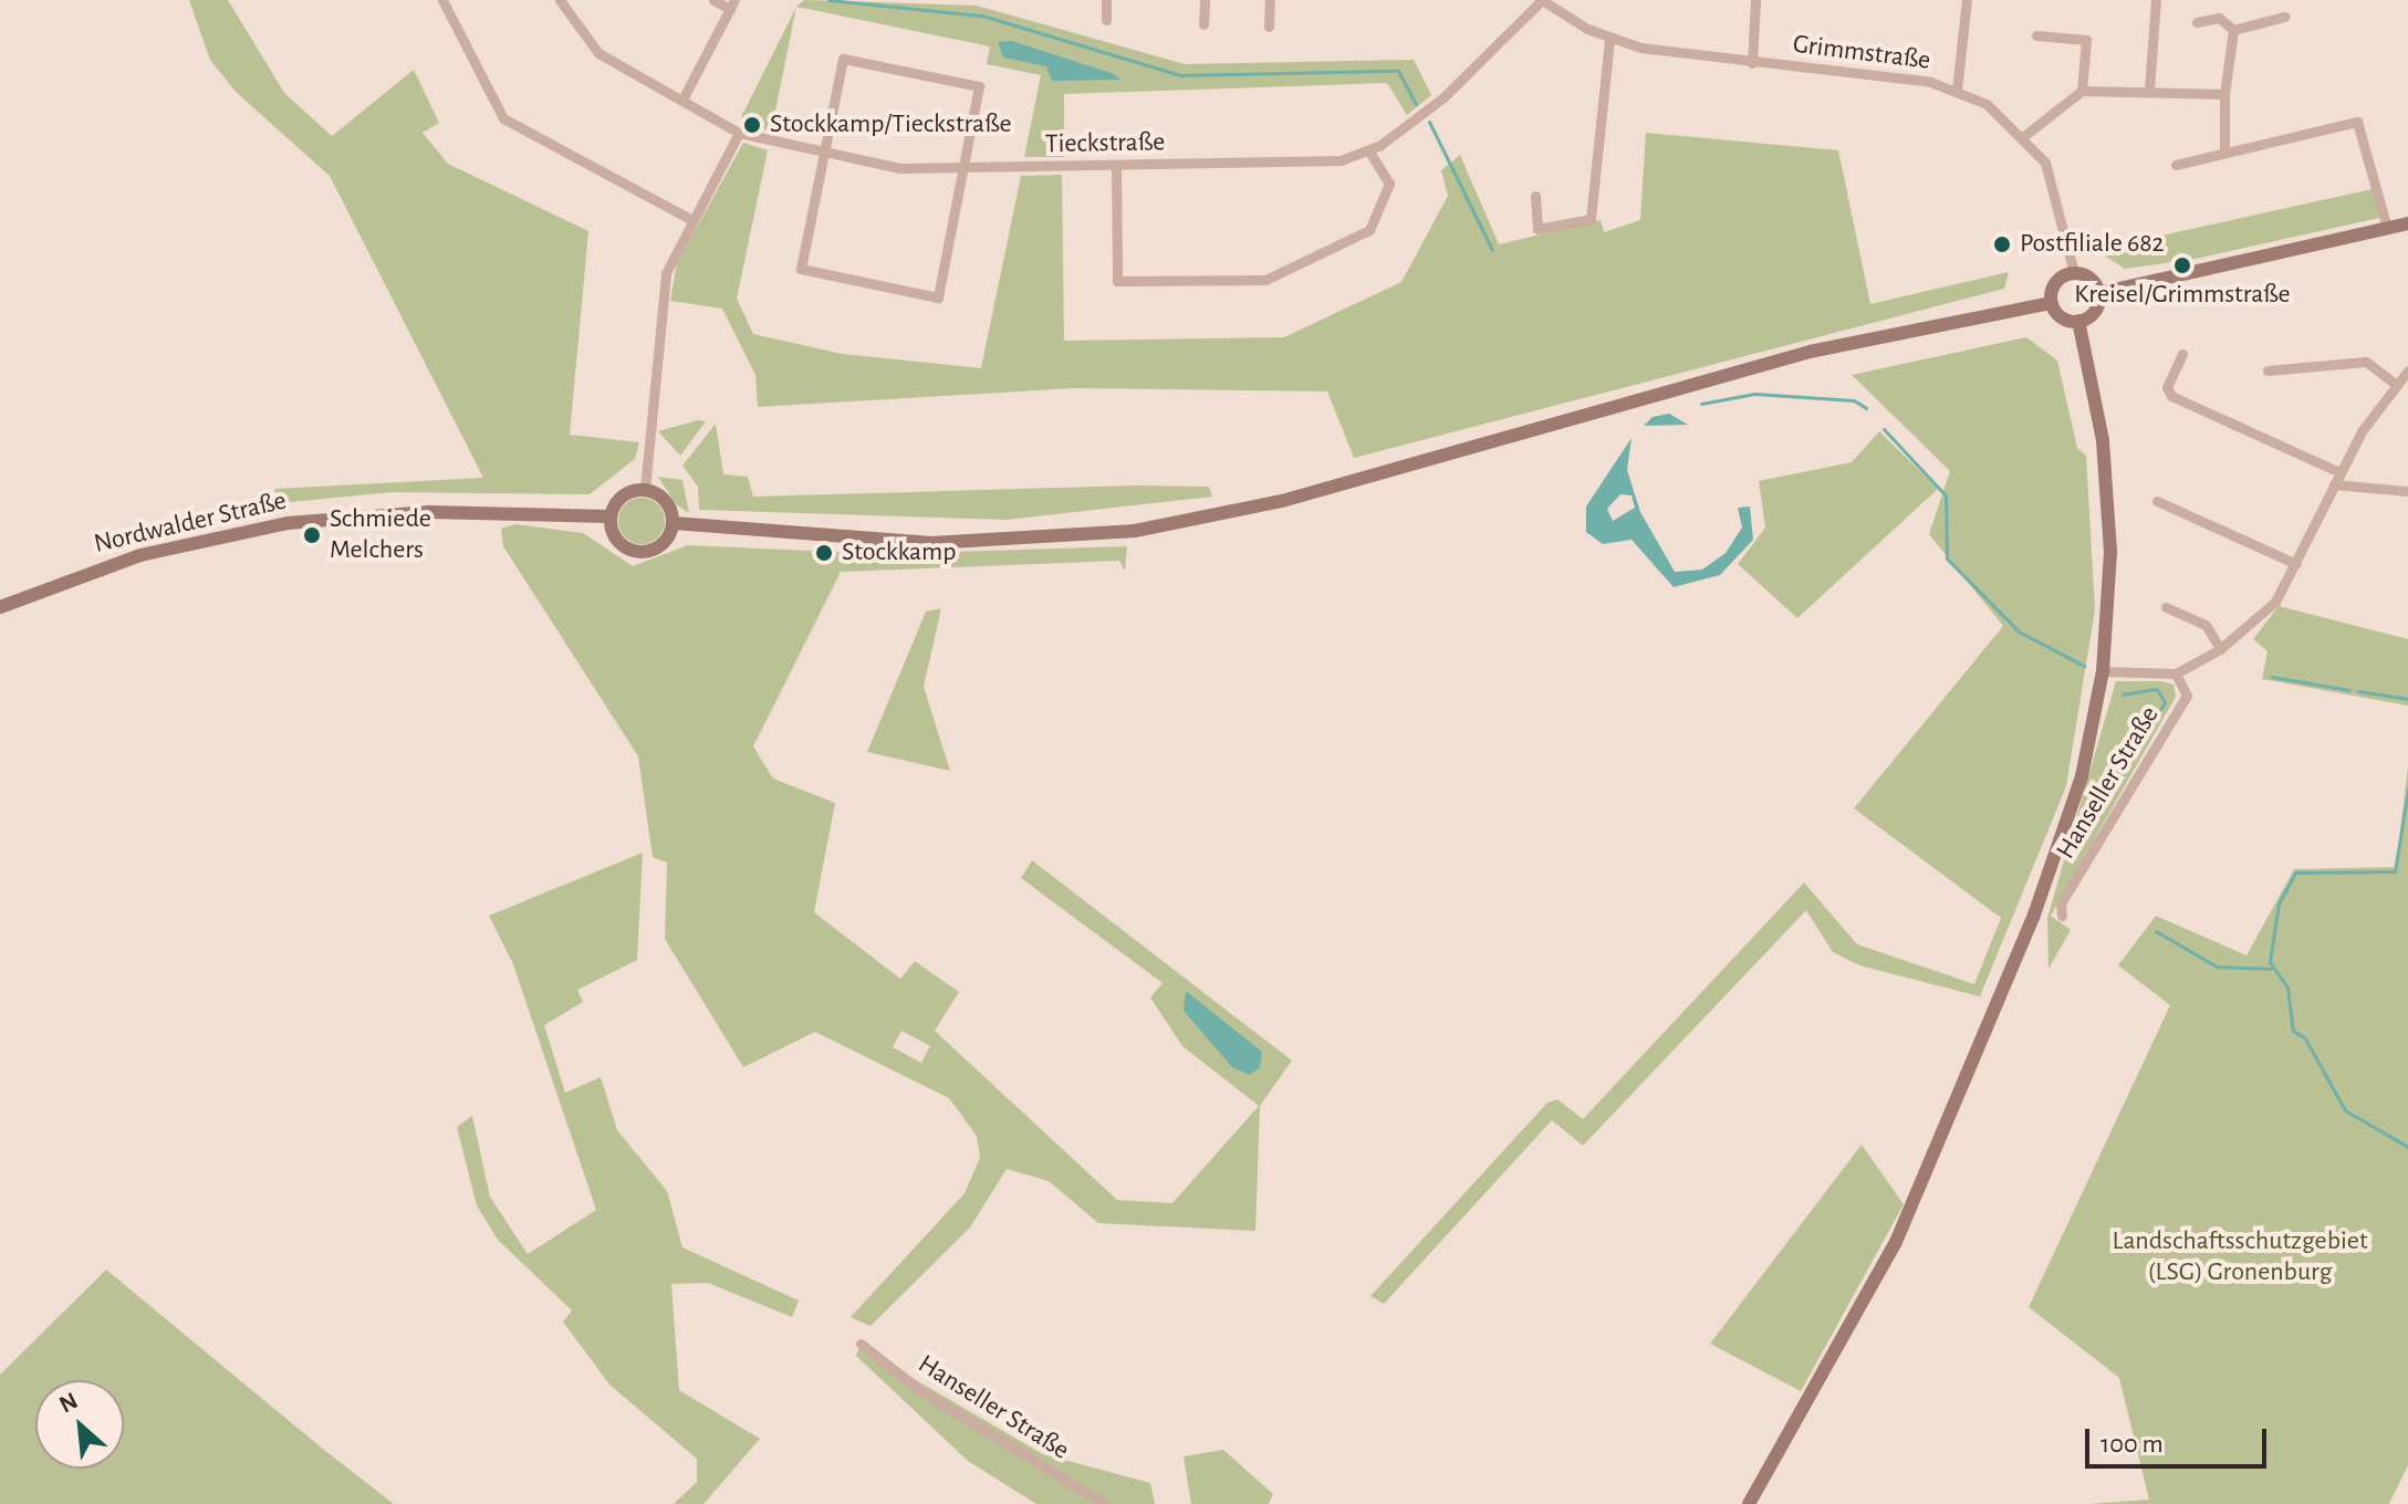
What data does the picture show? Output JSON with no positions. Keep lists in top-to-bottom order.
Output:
{
  "streets": {
    "main road": ["Nordwalder Straße"],
    "street": ["Grimmstraße", "Tieckstraße", "Hanseller Straße"]
  },
  "crossings": [
    ["Grimmstraße", "Tieckstraße"]
  ],
  "parks": ["Landschaftsschutzgebiet (LSG) Gronenburg"],
  "places": [
    "Stockkamp/Tieckstraße",
    "Postfiliale 682",
    "Kreisel/Grimmstraße",
    "Schmiede Melchers",
    "Stockkamp"
  ],
  "scale_bar": "100 m",
  "north": "top left"
}
